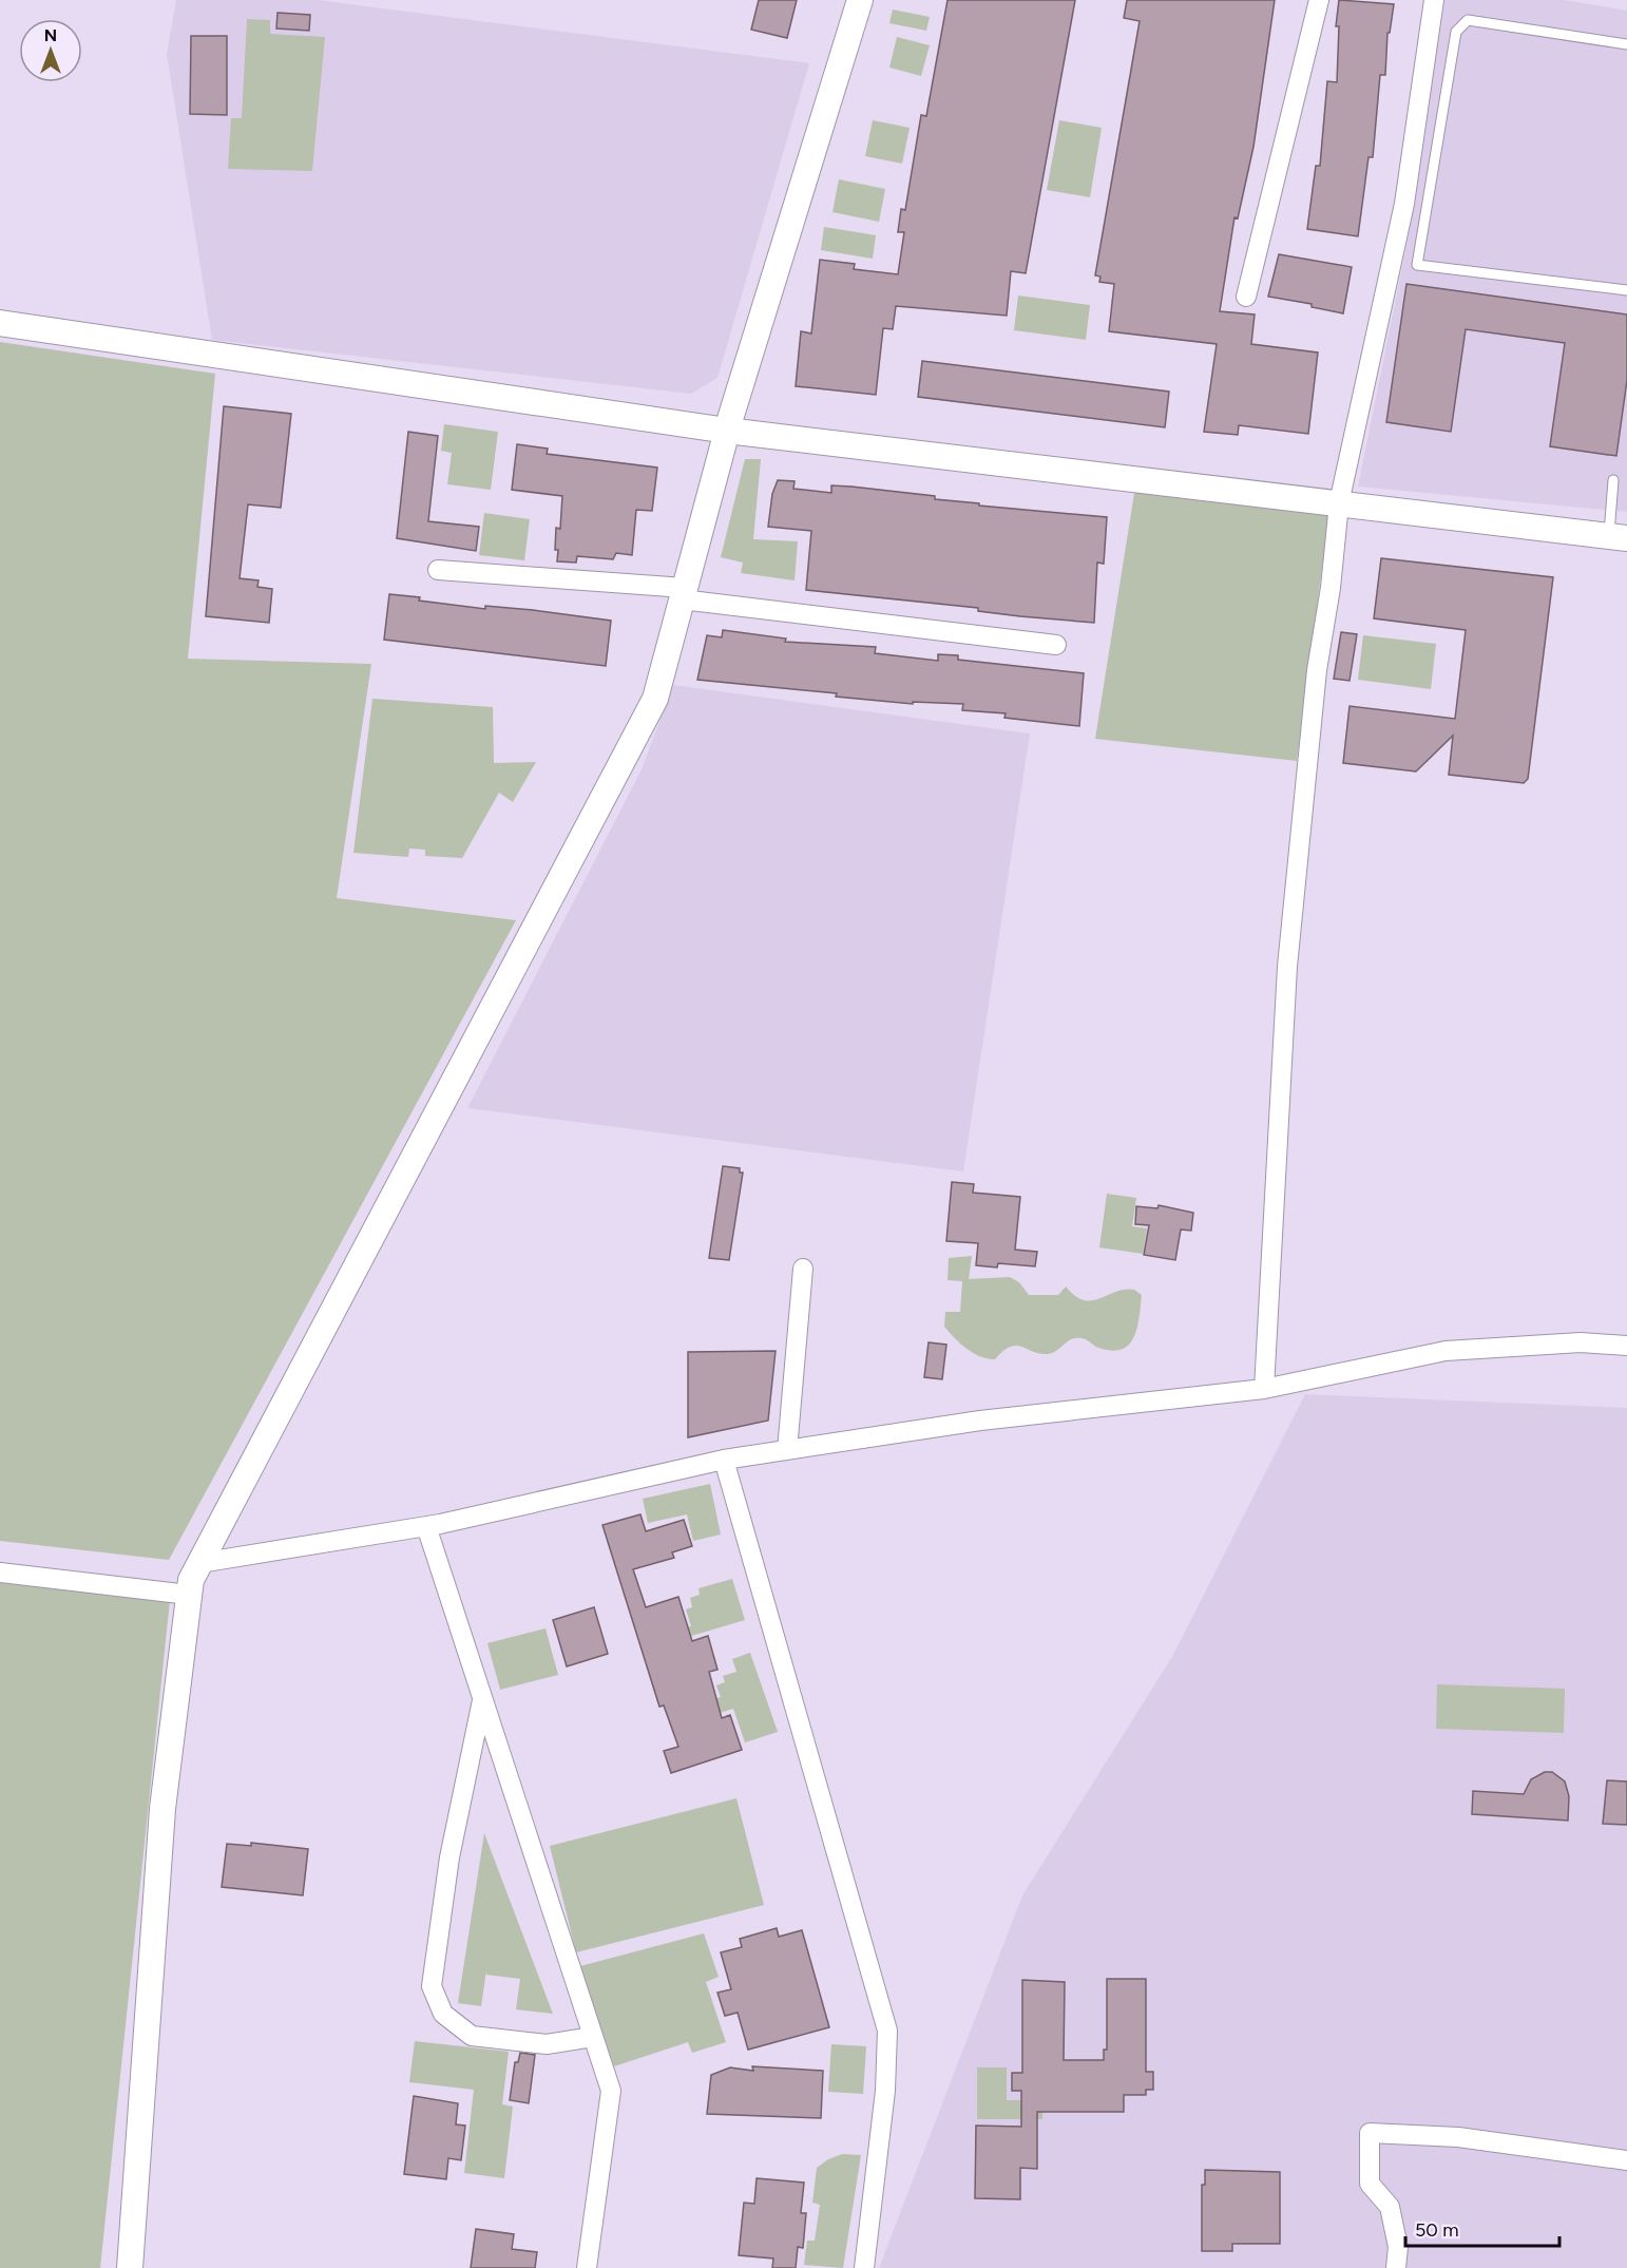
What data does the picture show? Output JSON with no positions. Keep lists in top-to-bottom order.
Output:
{
  "scale_bar": "50 m",
  "north": "top"
}
